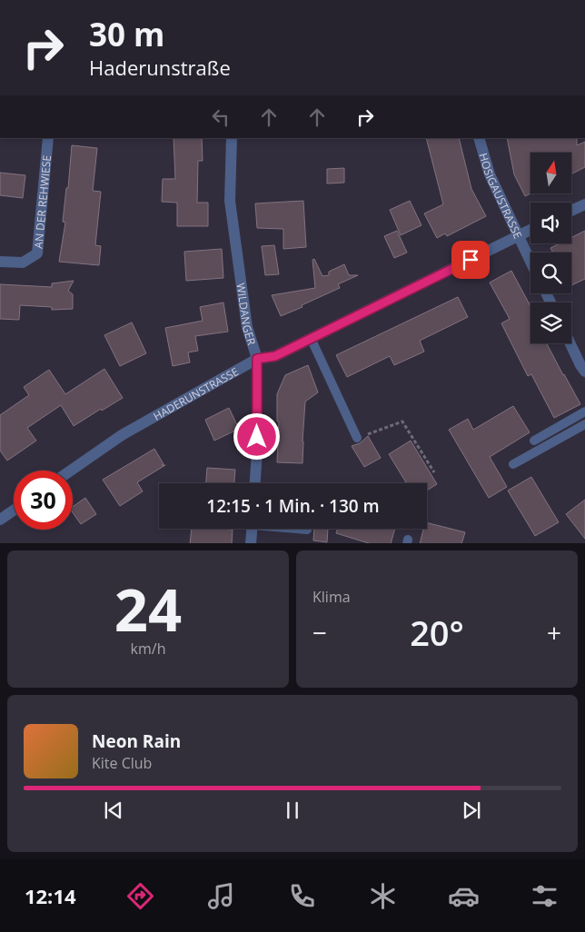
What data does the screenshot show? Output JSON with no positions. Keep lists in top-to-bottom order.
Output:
{
  "streets": {
    "street": [
      "HOSIGAUSTRASSE",
      "AN DER REHWIESE",
      "WILDANGER",
      "HADERUNSTRASSE"
    ]
  },
  "crossings": [
    ["HOSIGAUSTRASSE", "HADERUNSTRASSE"],
    ["WILDANGER", "HADERUNSTRASSE"]
  ],
  "north": "top",
  "page": {
    "turn": ["30 m", "Haderunstraße"],
    "limit": "30",
    "trip": "12:15 · 1 Min. · 130 m",
    "tile": [
      ["24", "km/h"],
      "Klima"
    ],
    "heat": ["−", "20°", "+"],
    "song": ["Neon Rain", "Kite Club"],
    "tabs": "12:14"
  }
}
